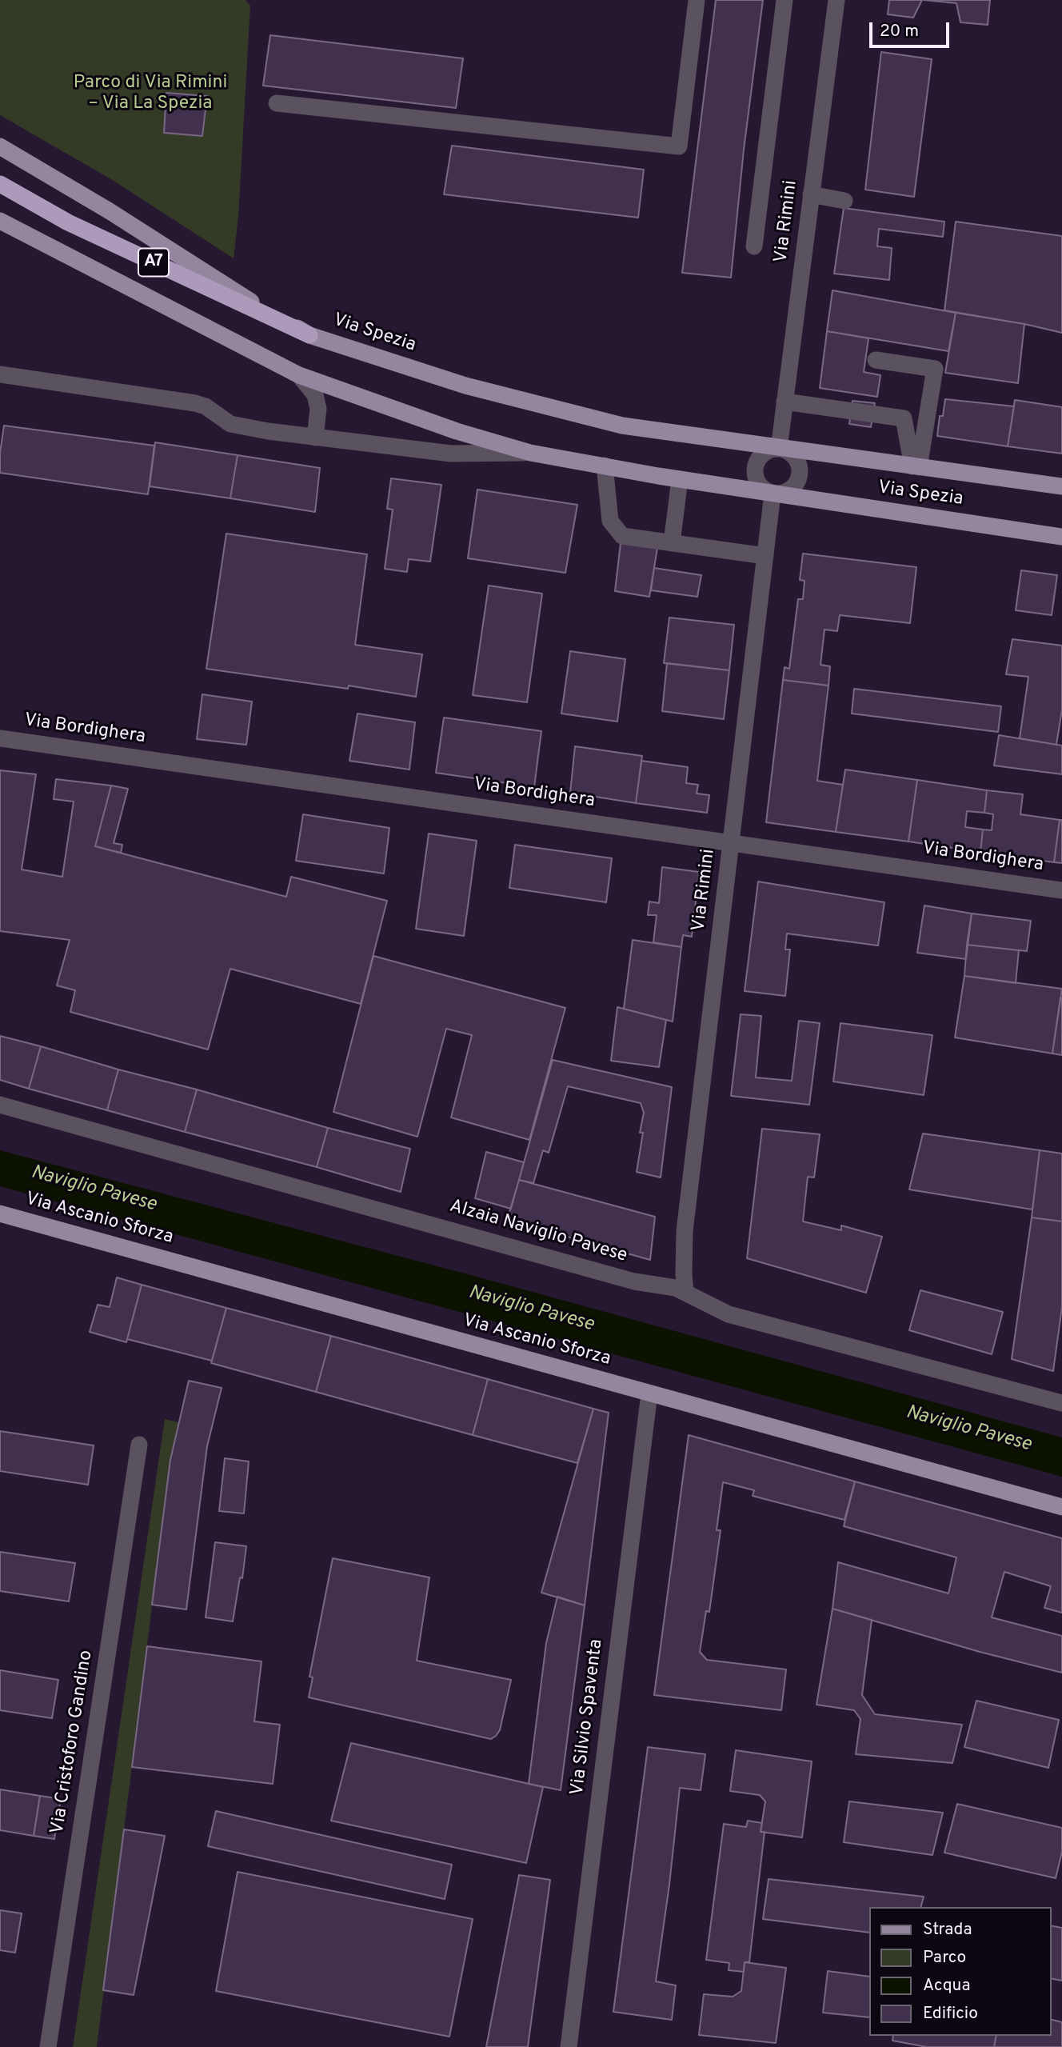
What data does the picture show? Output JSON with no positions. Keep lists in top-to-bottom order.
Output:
{
  "streets": {
    "highway": ["A7"],
    "main road": ["Via Spezia", "Via Ascanio Sforza"],
    "street": [
      "Via Rimini",
      "Via Bordighera",
      "Alzaia Naviglio Pavese",
      "Via Silvio Spaventa",
      "Via Cristoforo Gandino"
    ]
  },
  "crossings": [
    ["Via Rimini", "Via Spezia"],
    ["Via Rimini", "Via Bordighera"],
    ["Via Rimini", "Alzaia Naviglio Pavese"],
    ["A7", "Via Spezia"],
    ["Via Ascanio Sforza", "Via Silvio Spaventa"]
  ],
  "water": ["Naviglio Pavese"],
  "parks": ["Parco di Via Rimini – Via La Spezia"],
  "legend": [
    "Strada",
    "Parco",
    "Acqua",
    "Edificio"
  ],
  "scale_bar": "20 m"
}
